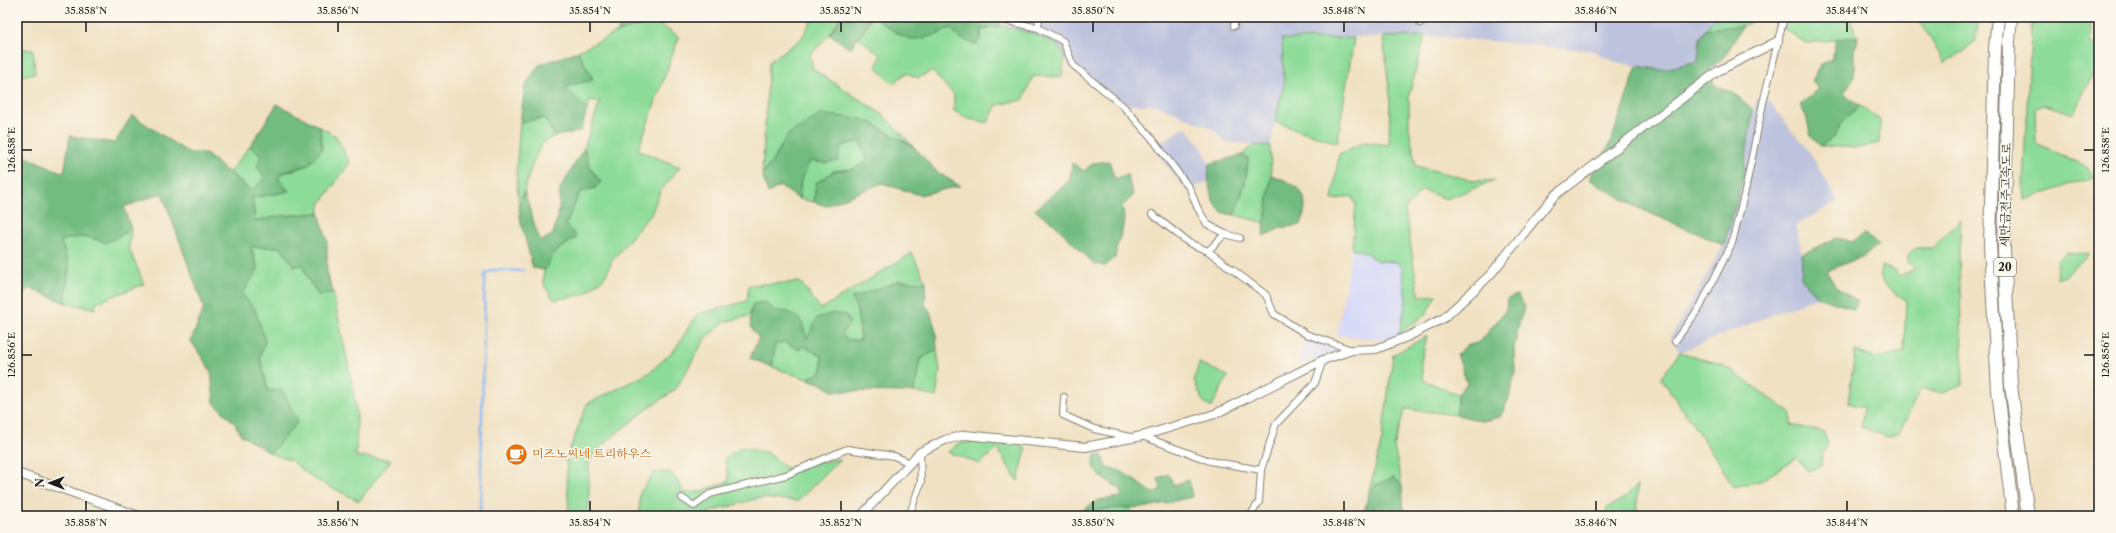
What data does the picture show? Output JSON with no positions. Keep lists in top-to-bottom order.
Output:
{
  "streets": {
    "highway": ["새만금전주고속도로", "20"]
  },
  "places": {
    "cafe": ["미즈노씨네 트리하우스"]
  },
  "north": "left",
  "coordinates": [
    "35.858°N",
    "35.856°N",
    "35.854°N",
    "35.852°N",
    "35.850°N",
    "35.848°N",
    "35.846°N",
    "35.844°N",
    "126.858°E",
    "126.856°E"
  ]
}
